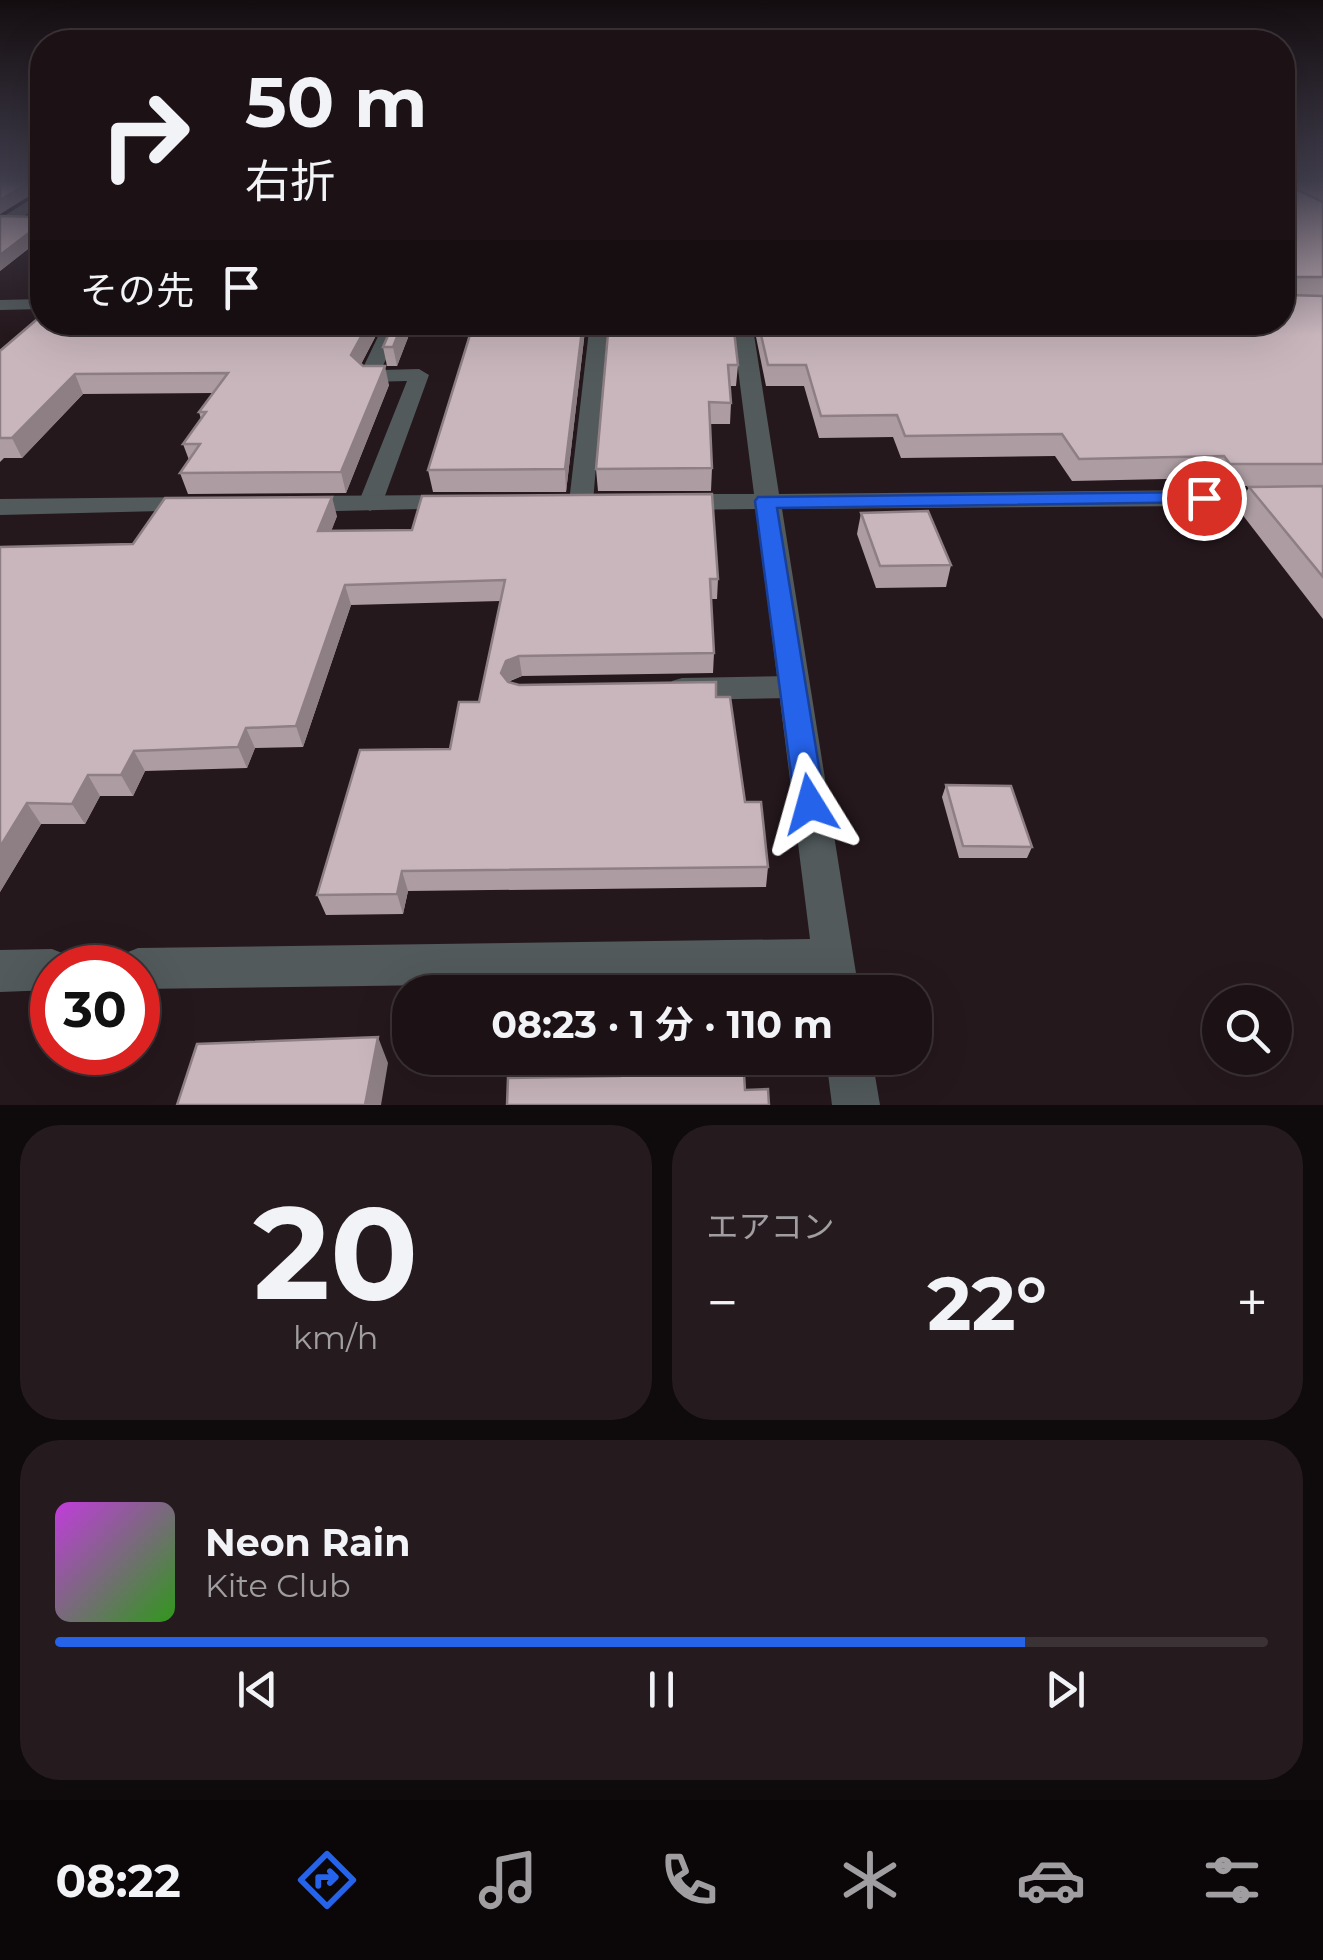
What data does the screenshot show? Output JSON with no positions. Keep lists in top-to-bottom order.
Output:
{
  "page": {
    "turn": ["50 m", "右折"],
    "then": "その先",
    "limit": "30",
    "trip": "08:23 · 1 分 · 110 m",
    "tile": [
      ["20", "km/h"],
      "エアコン"
    ],
    "heat": ["−", "22°", "+"],
    "song": ["Neon Rain", "Kite Club"],
    "tabs": "08:22"
  }
}
